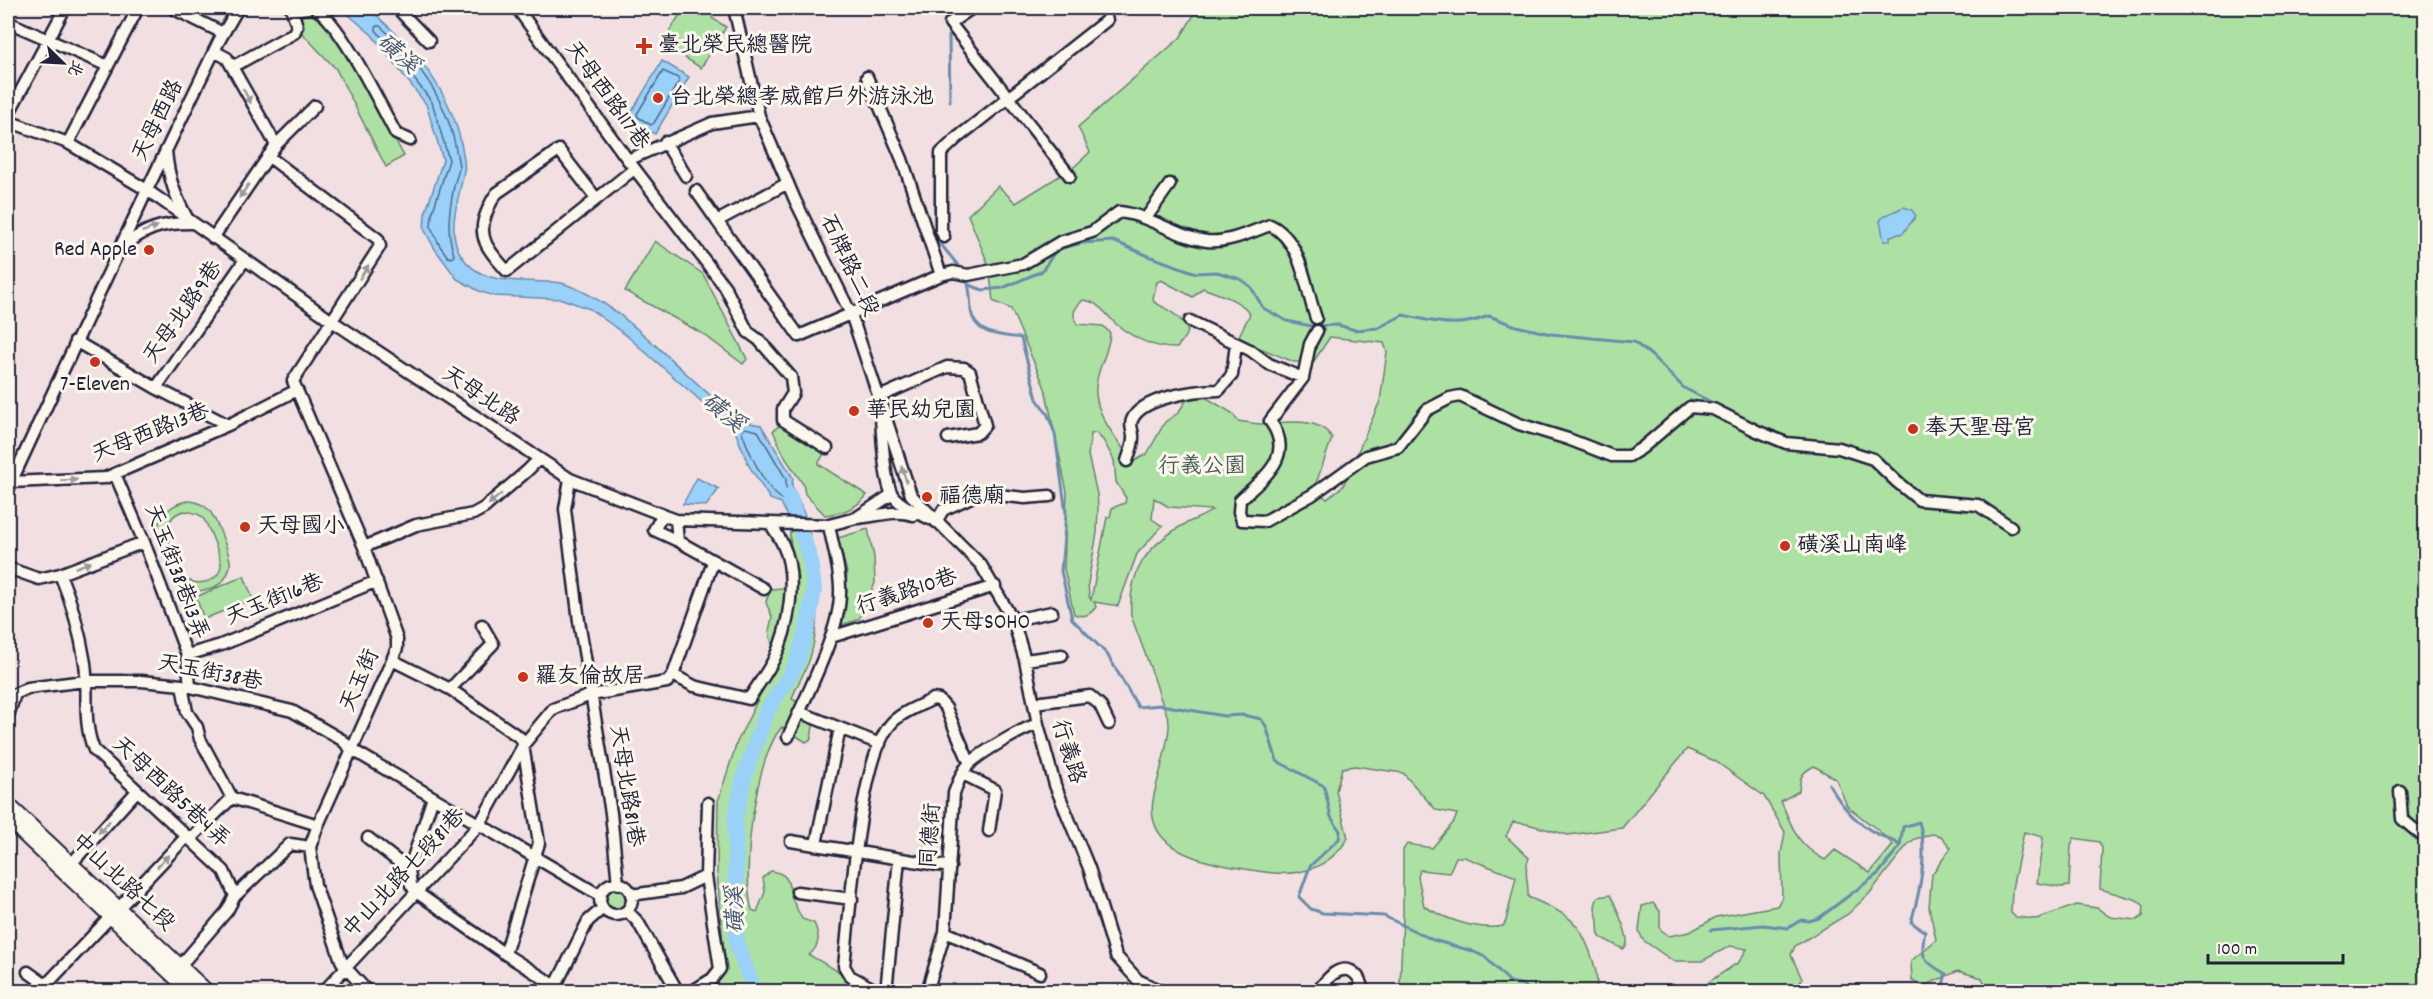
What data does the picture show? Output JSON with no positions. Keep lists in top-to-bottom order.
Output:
{
  "streets": {
    "main road": ["中山北路七段"],
    "street": [
      "天母西路117巷",
      "天母西路",
      "石牌路二段",
      "天母北路9巷",
      "天母北路",
      "天母西路13巷",
      "天玉街38巷13弄",
      "行義路10巷",
      "天玉街16巷",
      "天玉街38巷",
      "天玉街",
      "行義路",
      "天母北路81巷",
      "天母西路5巷4弄",
      "同德街",
      "中山北路七段81巷"
    ]
  },
  "crossings": [
    ["天母西路", "天母北路"],
    ["天母西路", "天母西路13巷"],
    ["天母北路9巷", "天母北路"],
    ["天母北路", "天母北路81巷"],
    ["天母西路13巷", "天玉街38巷13弄"],
    ["天母西路13巷", "天玉街"],
    ["天玉街38巷13弄", "天玉街16巷"],
    ["天玉街38巷13弄", "天玉街38巷"],
    ["行義路10巷", "行義路"],
    ["天玉街16巷", "天玉街"],
    ["天玉街38巷", "天玉街"],
    ["天玉街38巷", "天母北路81巷"],
    ["天玉街38巷", "天母西路5巷4弄"],
    ["天玉街38巷", "中山北路七段81巷"],
    ["天玉街", "中山北路七段81巷"],
    ["行義路", "同德街"],
    ["天母北路81巷", "中山北路七段81巷"]
  ],
  "water": ["磺溪"],
  "parks": ["行義公園"],
  "places": {
    "health": ["臺北榮民總醫院"],
    "other": [
      "台北榮總孝威館戶外游泳池",
      "Red Apple",
      "7-Eleven",
      "華民幼兒園",
      "奉天聖母宮",
      "福德廟",
      "天母國小",
      "磺溪山南峰",
      "天母SOHO",
      "羅友倫故居"
    ]
  },
  "scale_bar": "100 m",
  "north": "bottom right"
}
